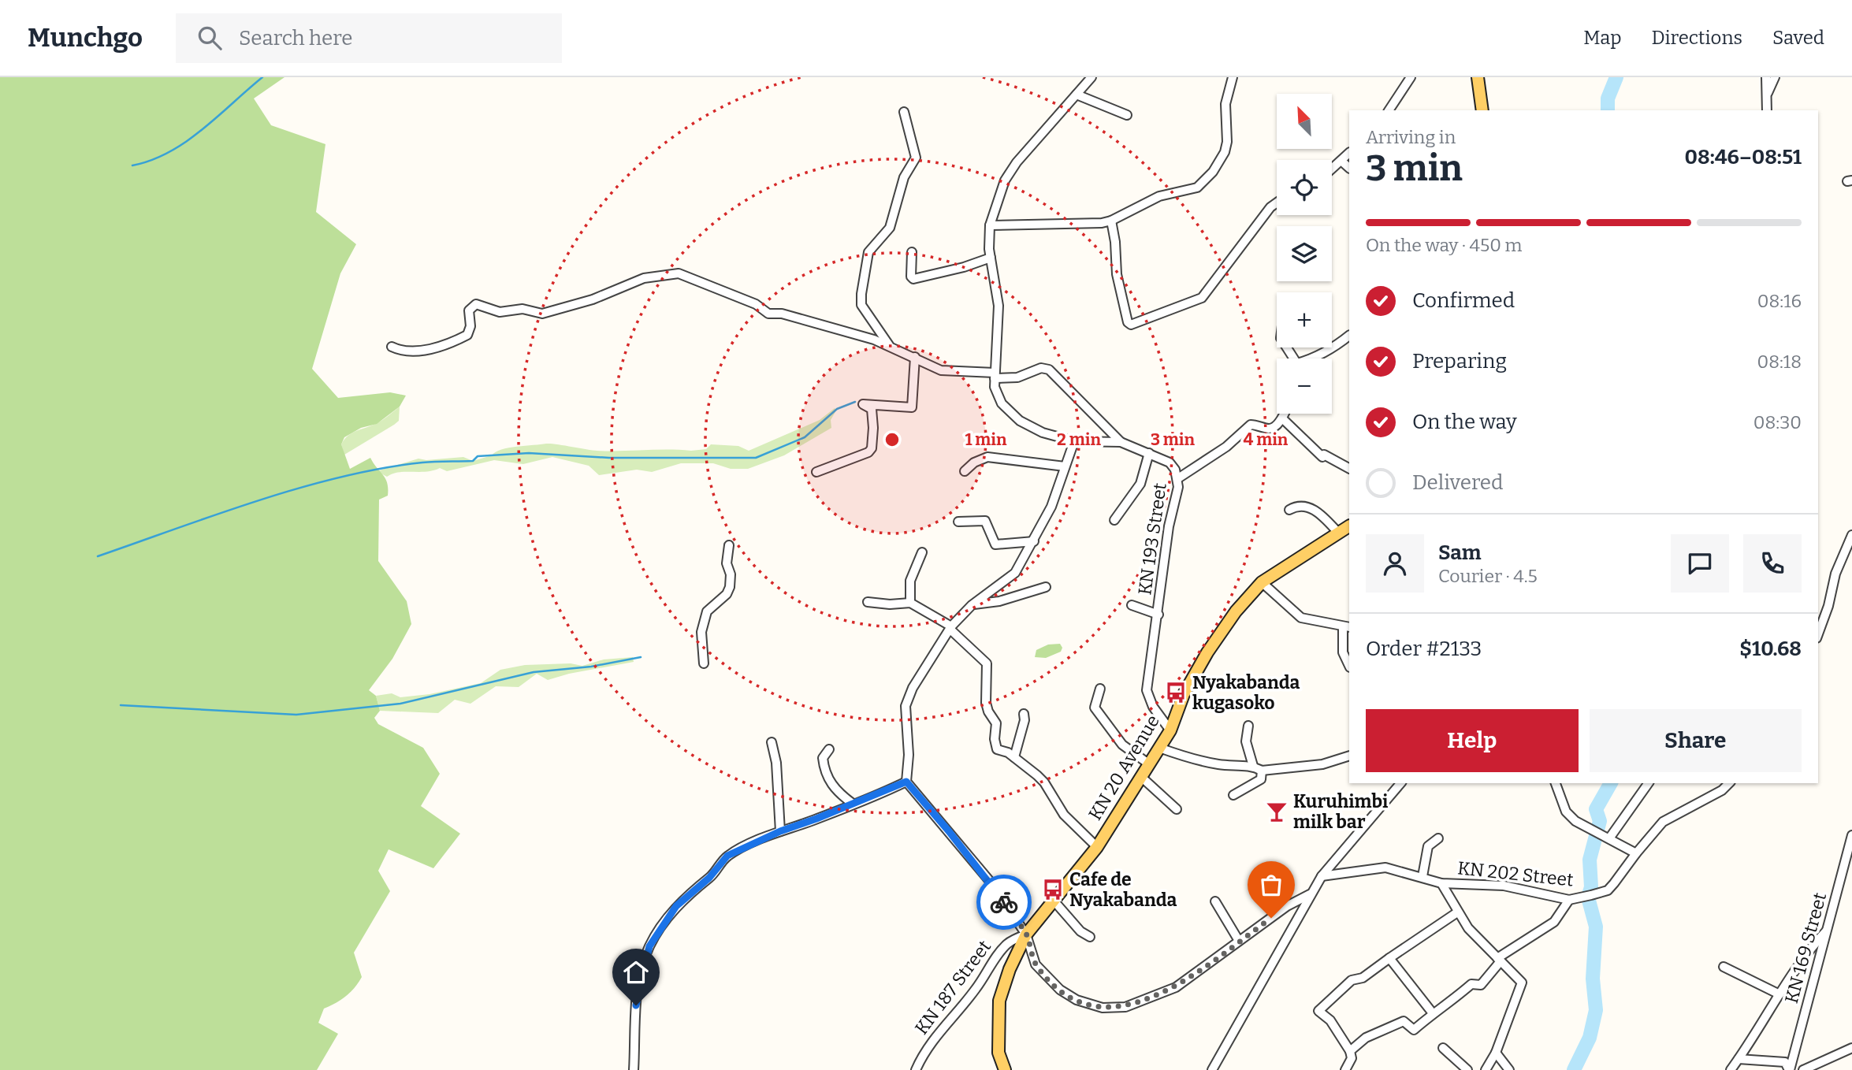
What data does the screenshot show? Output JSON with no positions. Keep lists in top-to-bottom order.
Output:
{
  "streets": {
    "main road": ["KN 20 Avenue"],
    "street": [
      "KN 193 Street",
      "KN 202 Street",
      "KN 169 Street",
      "KN 187 Street"
    ]
  },
  "crossings": [
    ["KN 193 Street", "KN 20 Avenue"],
    ["KN 20 Avenue", "KN 187 Street"]
  ],
  "places": {
    "bus stop": ["Nyakabanda kugasoko", "Cafe de Nyakabanda"],
    "bar": ["Kuruhimbi milk bar"]
  },
  "north": "top left",
  "page": {
    "header": "Munchgo",
    "search": "Search here",
    "nav": ["Map", "Directions", "Saved"],
    "map_buttons": ["+", "−"],
    "heading": ["3 min", "Arriving in", "08:46–08:51"],
    "panel": [
      "Sam",
      "Courier · 4.5",
      "Order #2133",
      "$10.68"
    ],
    "bar": "On the way · 450 m",
    "list": [
      ["Confirmed", "08:16"],
      ["Preparing", "08:18"],
      ["On the way", "08:30"],
      "Delivered"
    ],
    "buttons": ["Help", "Share"]
  },
  "rings": [
    "1 min",
    "2 min",
    "3 min",
    "4 min"
  ]
}
